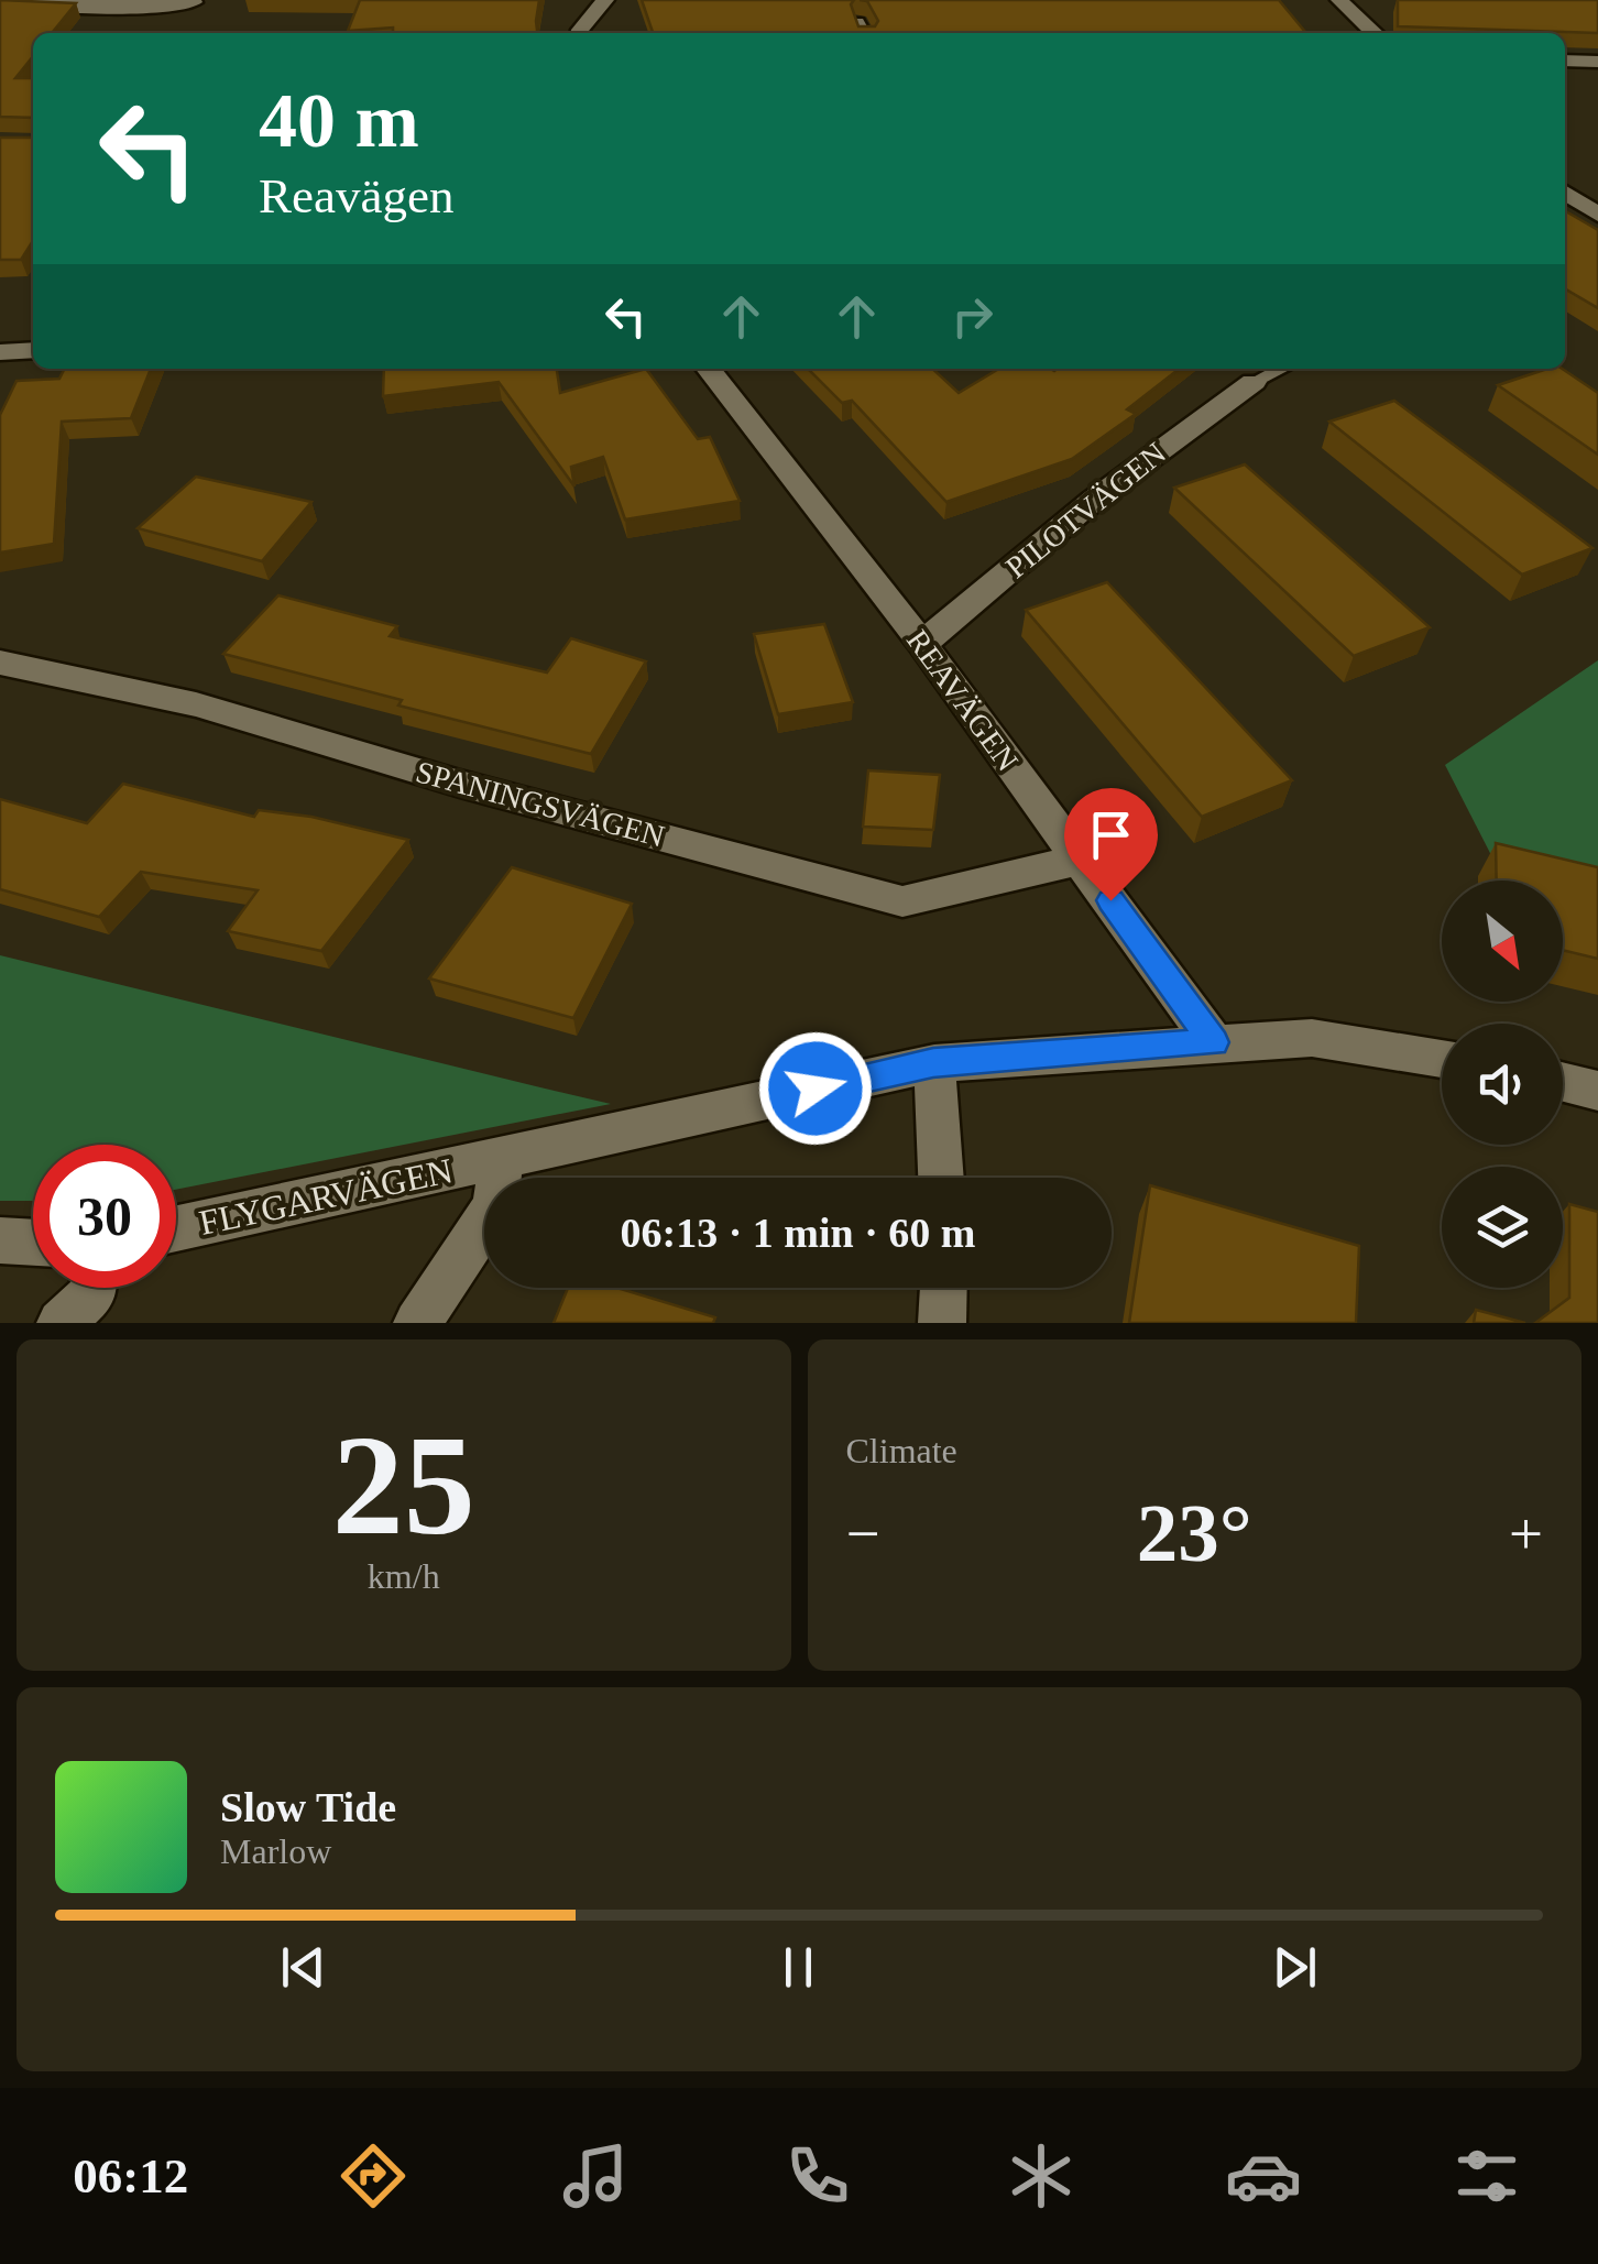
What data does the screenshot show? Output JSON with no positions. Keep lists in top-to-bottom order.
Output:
{
  "streets": {
    "street": [
      "PILOTVÄGEN",
      "REAVÄGEN",
      "SPANINGSVÄGEN",
      "FLYGARVÄGEN"
    ]
  },
  "crossings": [
    ["PILOTVÄGEN", "REAVÄGEN"],
    ["REAVÄGEN", "SPANINGSVÄGEN"],
    ["REAVÄGEN", "FLYGARVÄGEN"]
  ],
  "north": "bottom right",
  "page": {
    "turn": ["40 m", "Reavägen"],
    "limit": "30",
    "trip": "06:13 · 1 min · 60 m",
    "tile": [
      ["25", "km/h"],
      "Climate"
    ],
    "heat": ["−", "23°", "+"],
    "song": ["Slow Tide", "Marlow"],
    "tabs": "06:12"
  }
}
